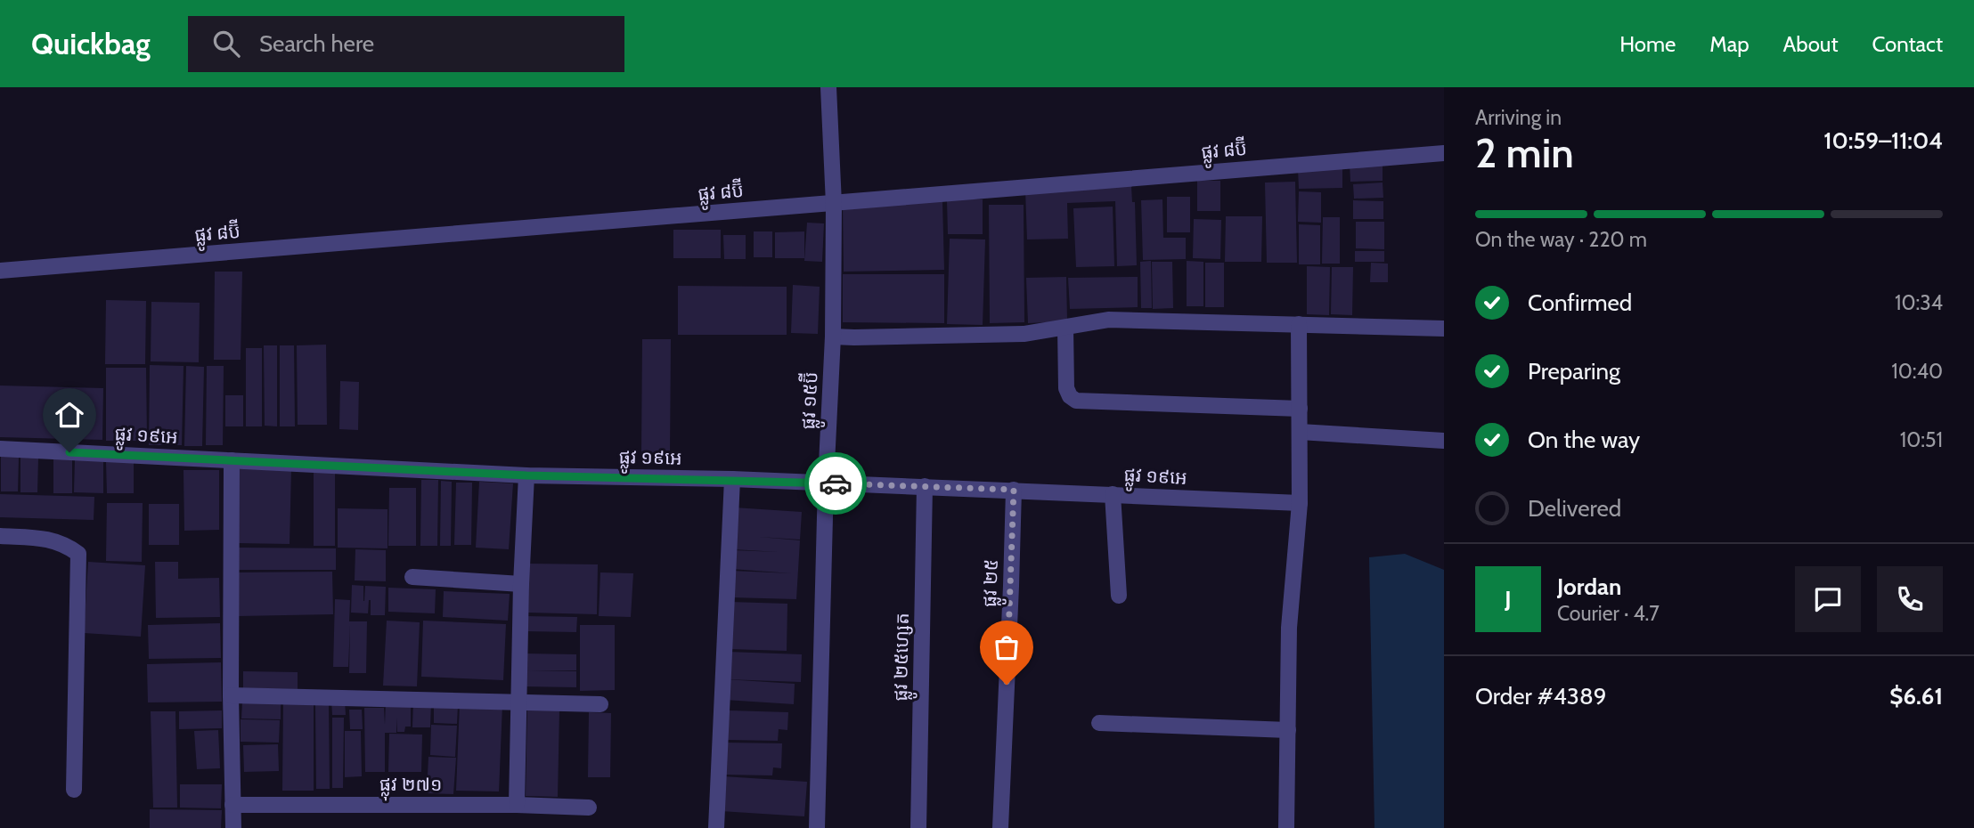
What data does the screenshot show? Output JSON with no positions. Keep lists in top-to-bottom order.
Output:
{
  "streets": {
    "street": [
      "ផ្លូវ ៨ប៊ី",
      "ផ្លូវ ១៥ប៊ី",
      "ផ្លូវ ១៩អេ",
      "ផ្លូវ ២៥",
      "ផ្លូវ ២៥ហ្សេត",
      "ផ្លុវ ២៧១"
    ]
  },
  "crossings": [
    ["ផ្លូវ ៨ប៊ី", "ផ្លូវ ១៥ប៊ី"],
    ["ផ្លូវ ១៥ប៊ី", "ផ្លូវ ១៩អេ"],
    ["ផ្លូវ ១៩អេ", "ផ្លូវ ២៥"],
    ["ផ្លូវ ១៩អេ", "ផ្លូវ ២៥ហ្សេត"]
  ],
  "page": {
    "header": "Quickbag",
    "search": "Search here",
    "nav": [
      "Home",
      "Map",
      "About",
      "Contact"
    ],
    "heading": ["2 min", "Arriving in", "10:59–11:04"],
    "panel": [
      "Jordan",
      "Courier · 4.7",
      "Order #4389",
      "$6.61"
    ],
    "bar": "On the way · 220 m",
    "list": [
      ["Confirmed", "10:34"],
      ["Preparing", "10:40"],
      ["On the way", "10:51"],
      "Delivered"
    ],
    "round": "J"
  }
}
